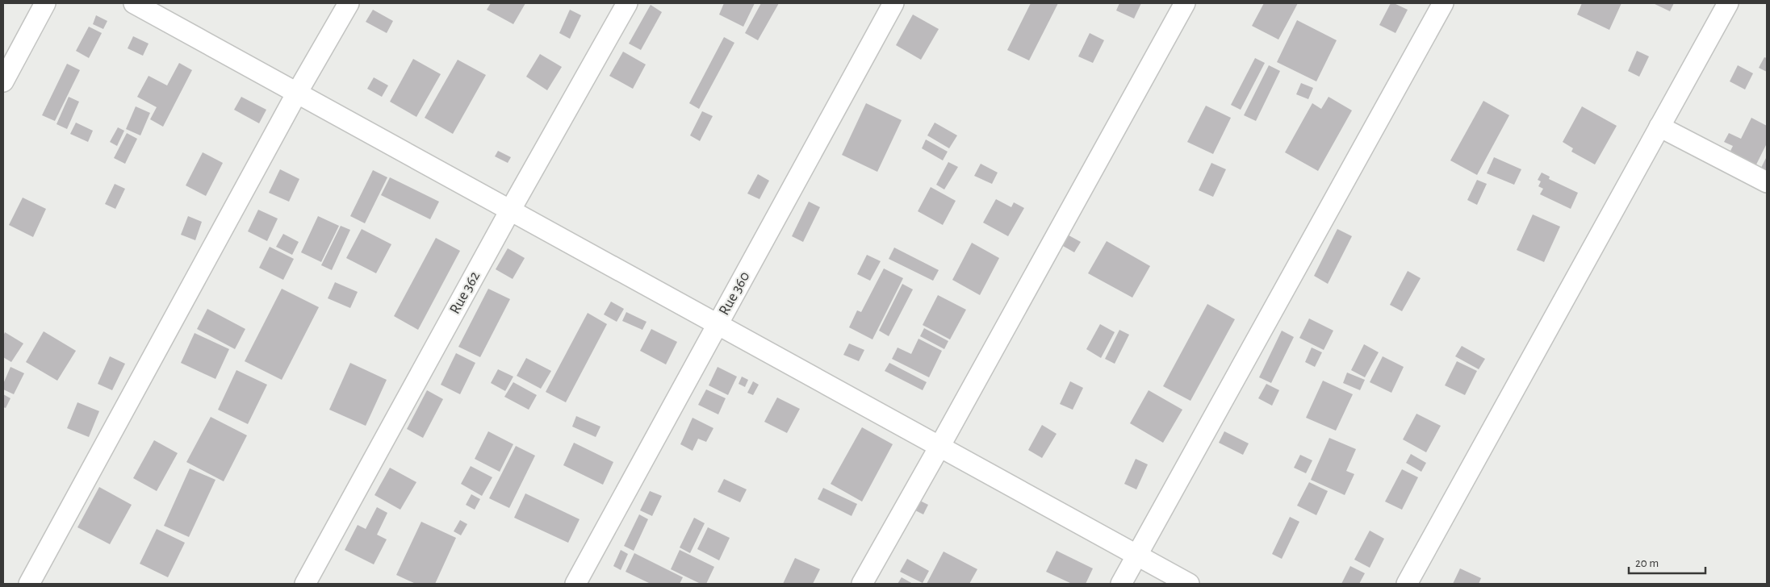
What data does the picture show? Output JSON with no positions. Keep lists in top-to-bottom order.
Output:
{
  "streets": {
    "street": ["Rue 362", "Rue 360"]
  },
  "scale_bar": "20 m"
}
